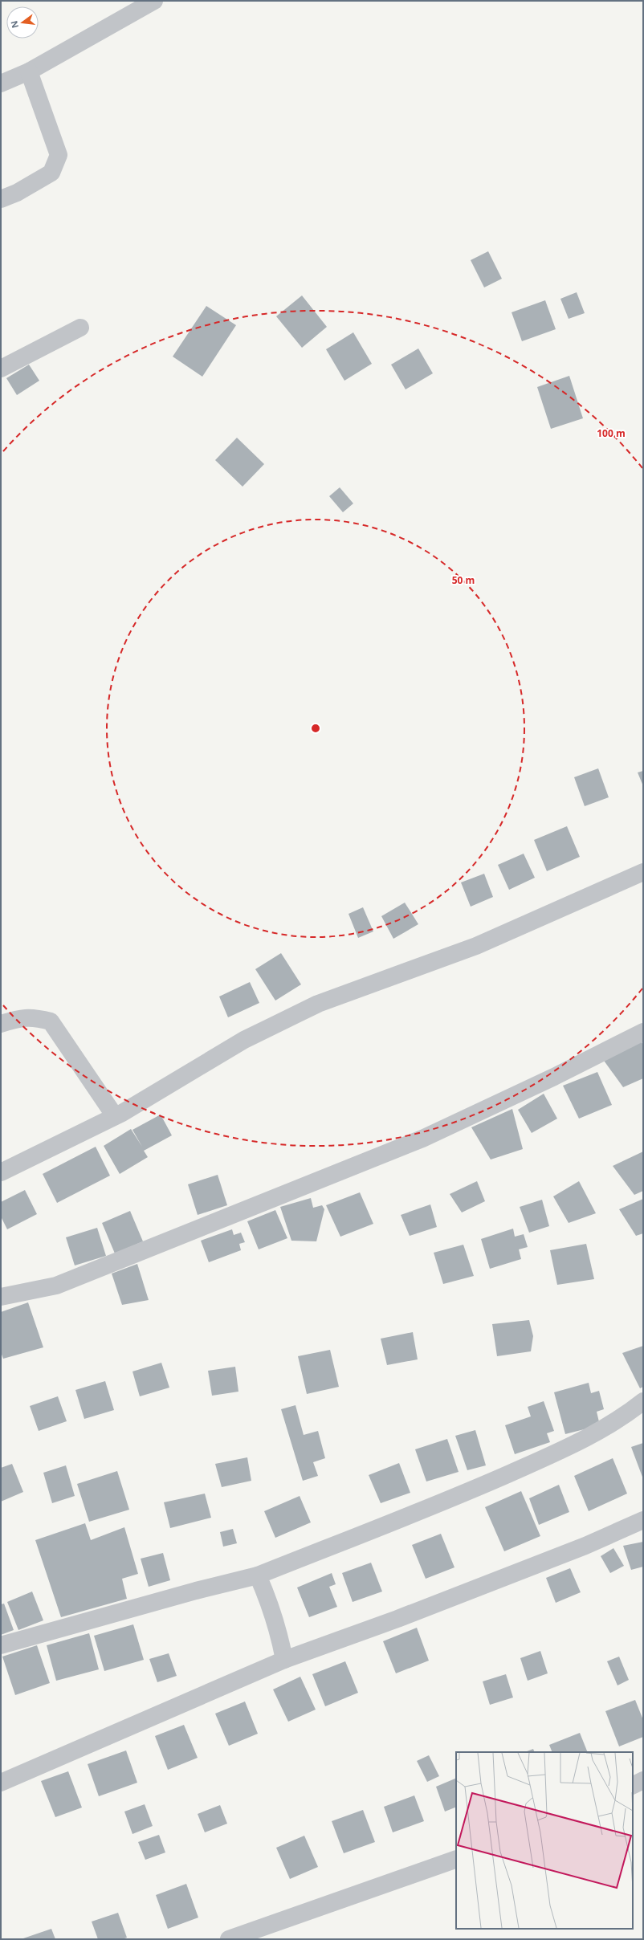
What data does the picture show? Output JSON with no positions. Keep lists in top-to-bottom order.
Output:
{
  "north": "left",
  "rings": ["100 m", "50 m"]
}
